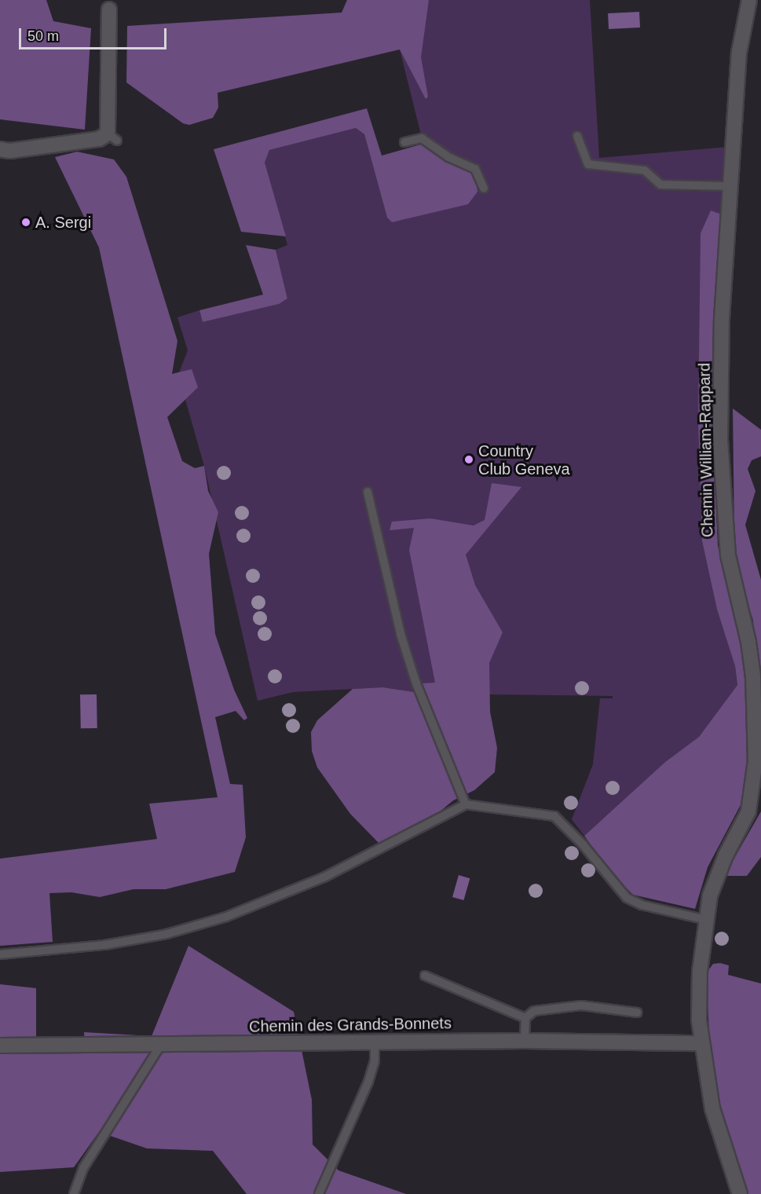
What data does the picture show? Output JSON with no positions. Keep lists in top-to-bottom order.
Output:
{
  "streets": {
    "street": ["Chemin William-Rappard", "Chemin des Grands-Bonnets"]
  },
  "crossings": [
    ["Chemin William-Rappard", "Chemin des Grands-Bonnets"]
  ],
  "places": ["A. Sergi", "Country Club Geneva"],
  "scale_bar": "50 m"
}
